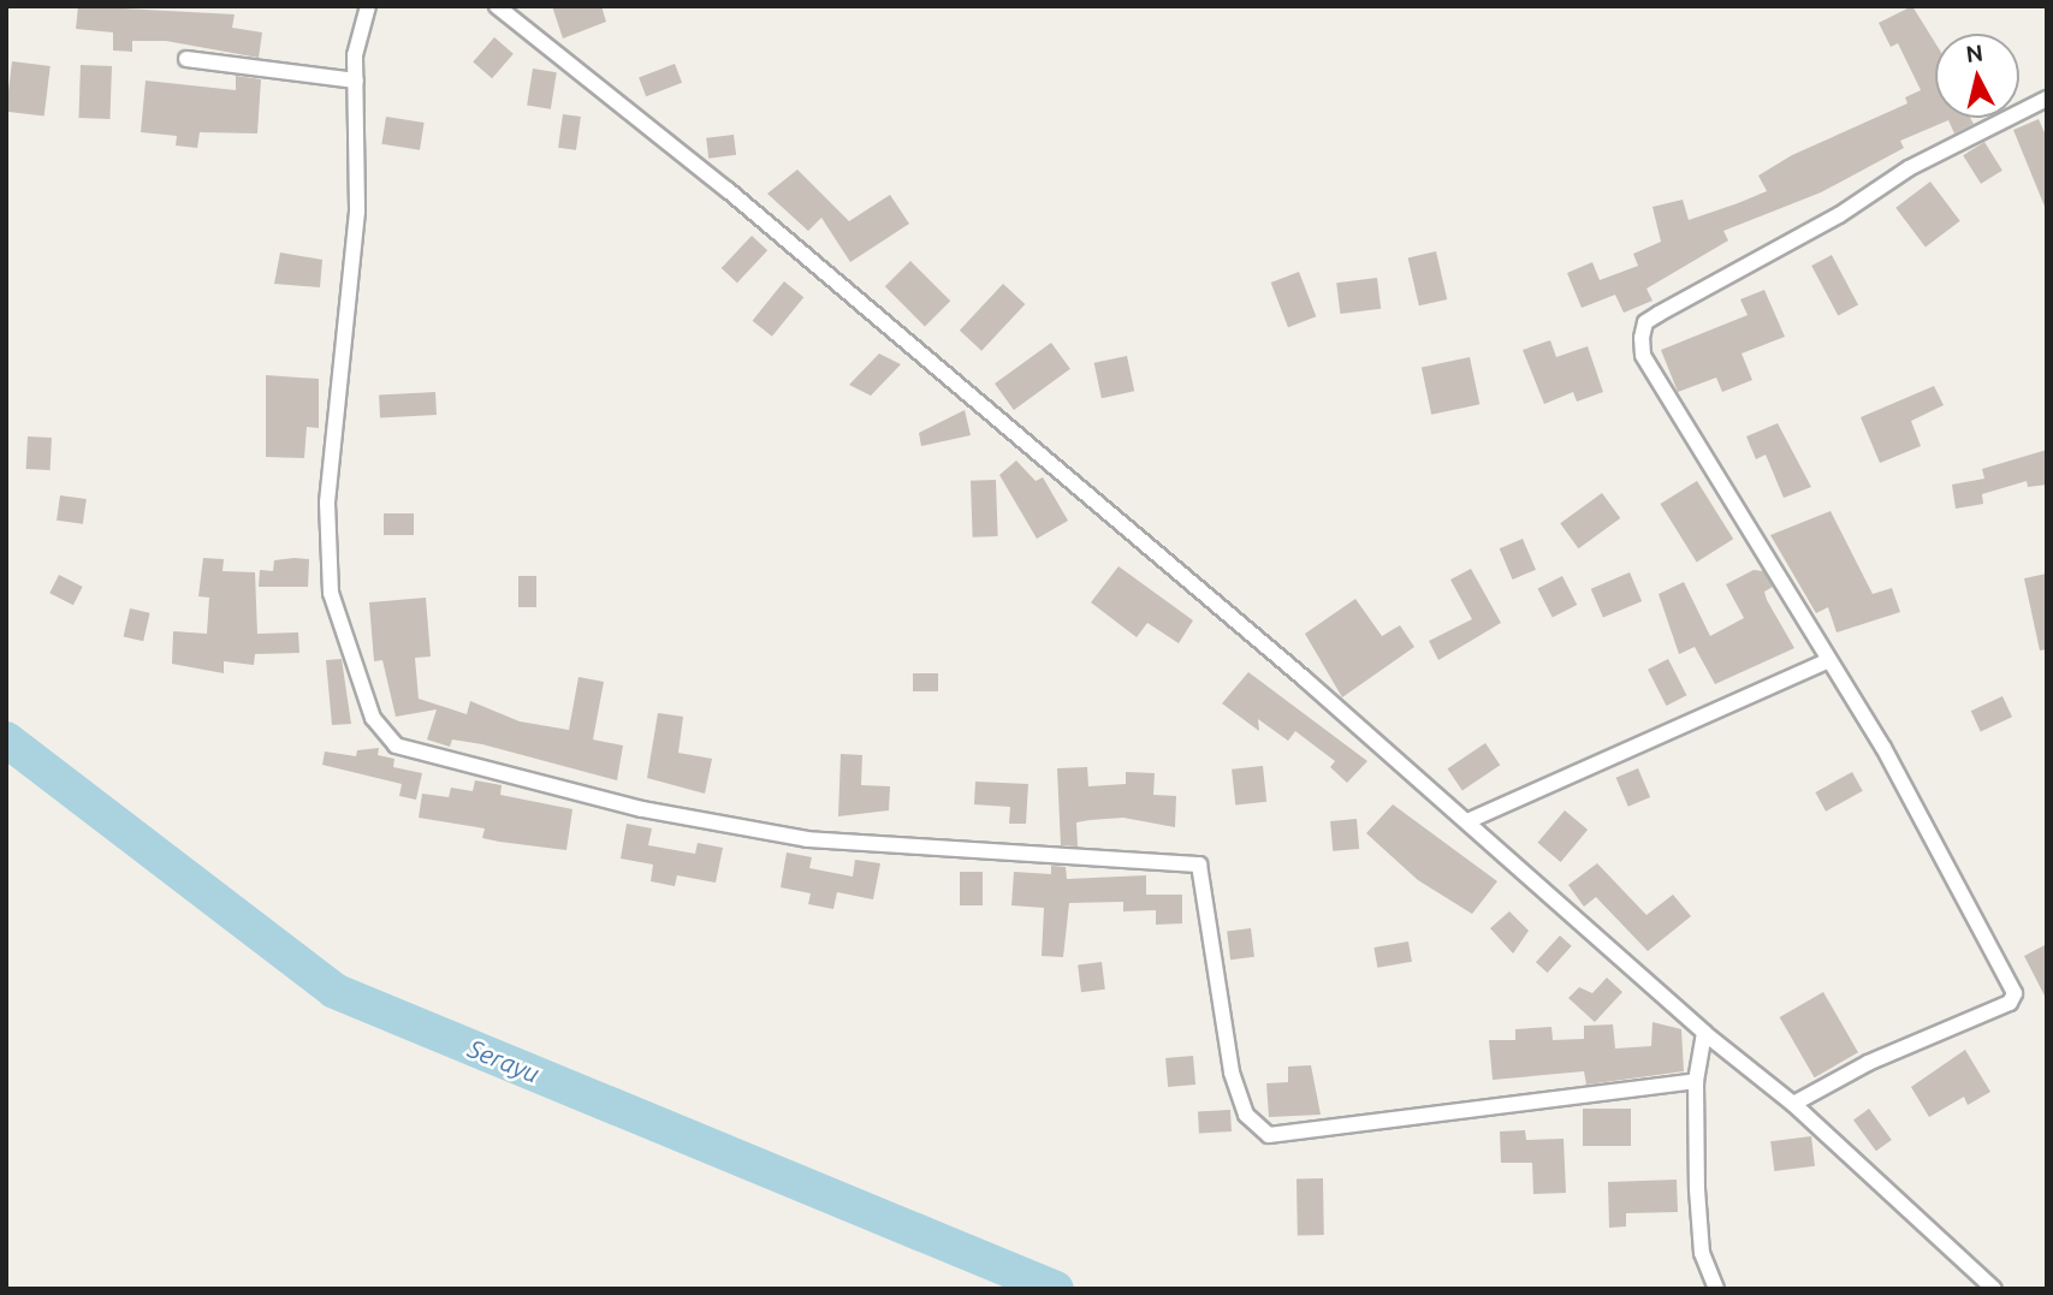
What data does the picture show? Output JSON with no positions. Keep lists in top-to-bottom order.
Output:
{
  "water": ["Serayu"],
  "north": "top"
}
